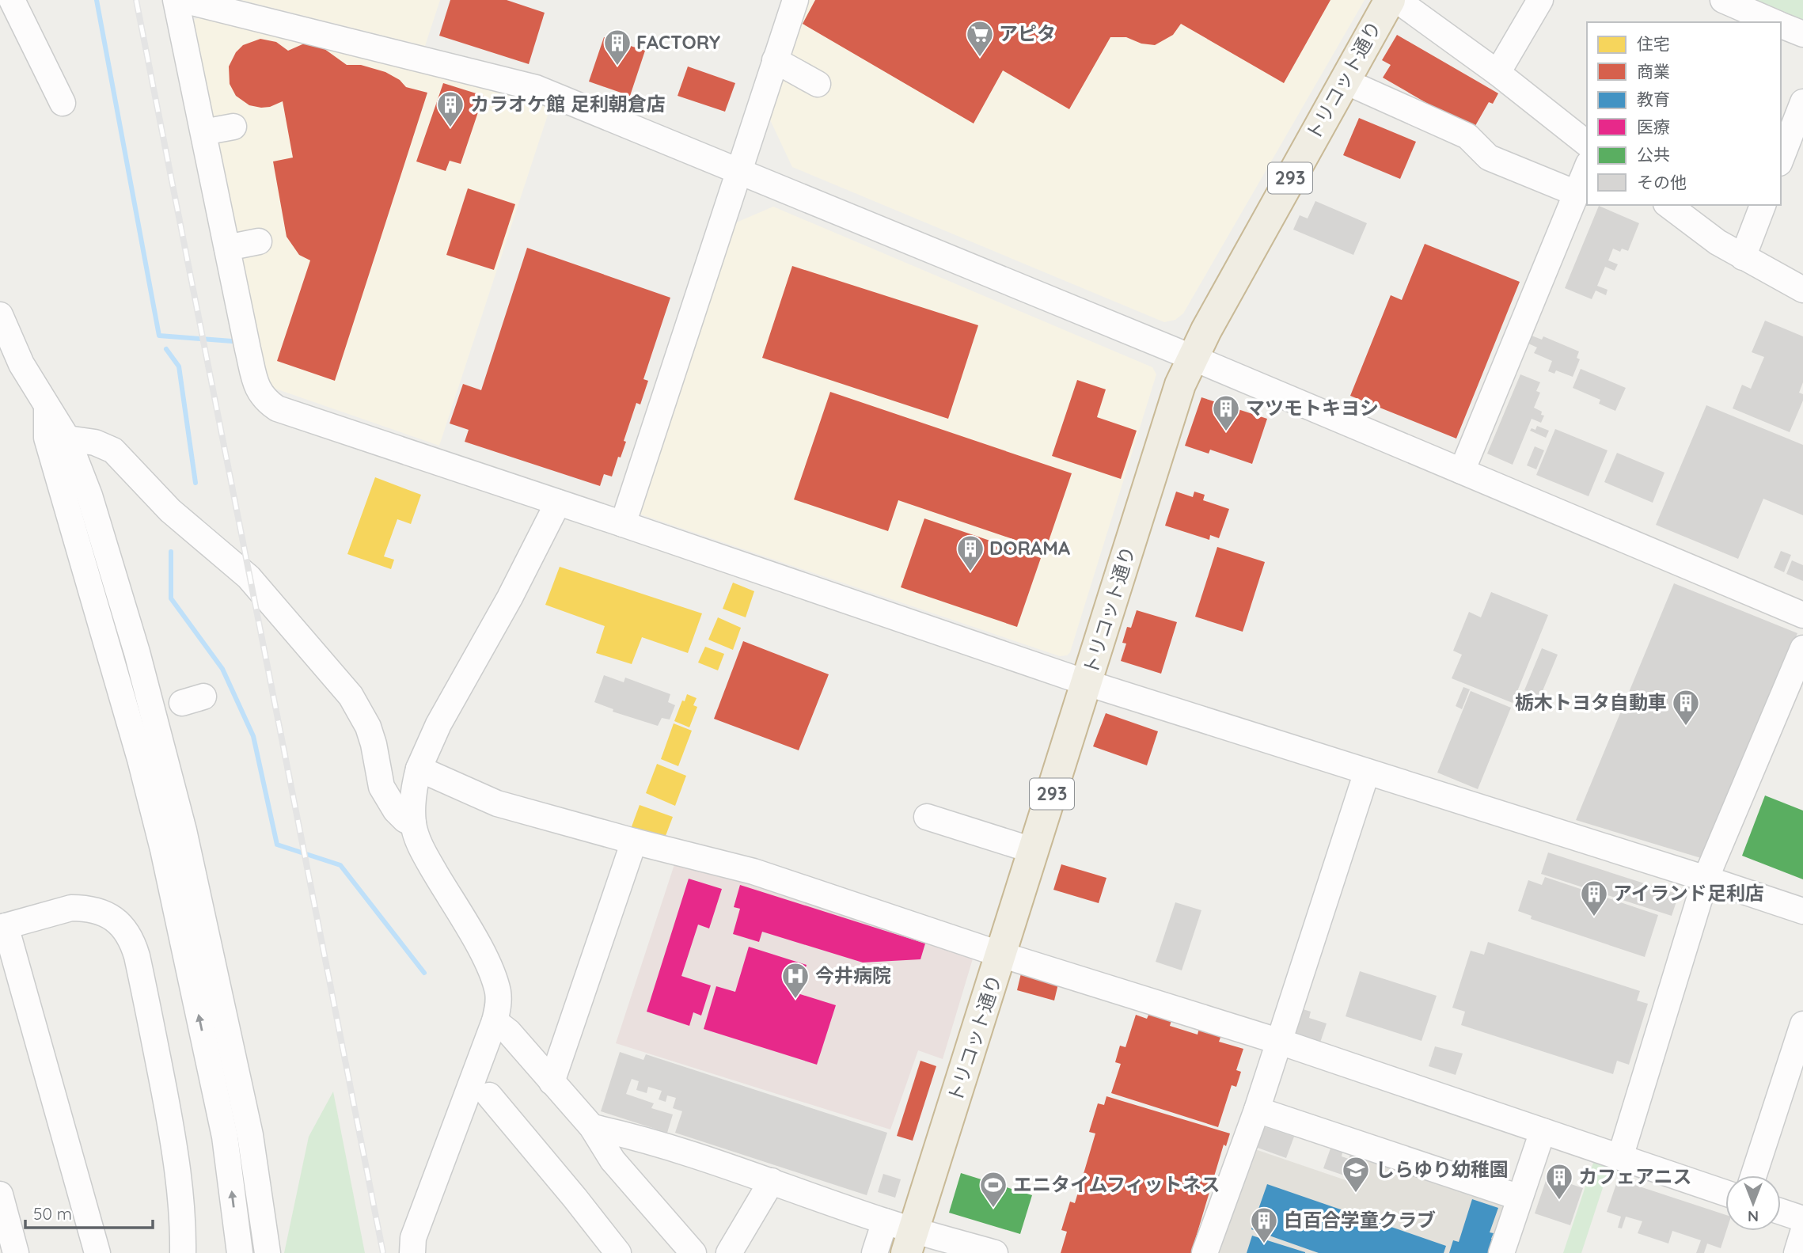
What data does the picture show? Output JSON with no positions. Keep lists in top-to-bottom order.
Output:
{
  "streets": {
    "highway": ["トリコット通り", "293"]
  },
  "places": {
    "supermarket": ["アピタ"],
    "building": [
      "FACTORY",
      "カラオケ館 足利朝倉店",
      "マツモトキヨシ",
      "DORAMA",
      "栃木トヨタ自動車",
      "アイランド足利店",
      "カフェアニス",
      "白百合学童クラブ"
    ],
    "hospital": ["今井病院"],
    "school or university": ["しらゆり幼稚園"],
    "sports": ["エニタイムフィットネス"]
  },
  "legend": [
    "住宅",
    "商業",
    "教育",
    "医療",
    "公共",
    "その他"
  ],
  "scale_bar": "50 m",
  "north": "bottom"
}
